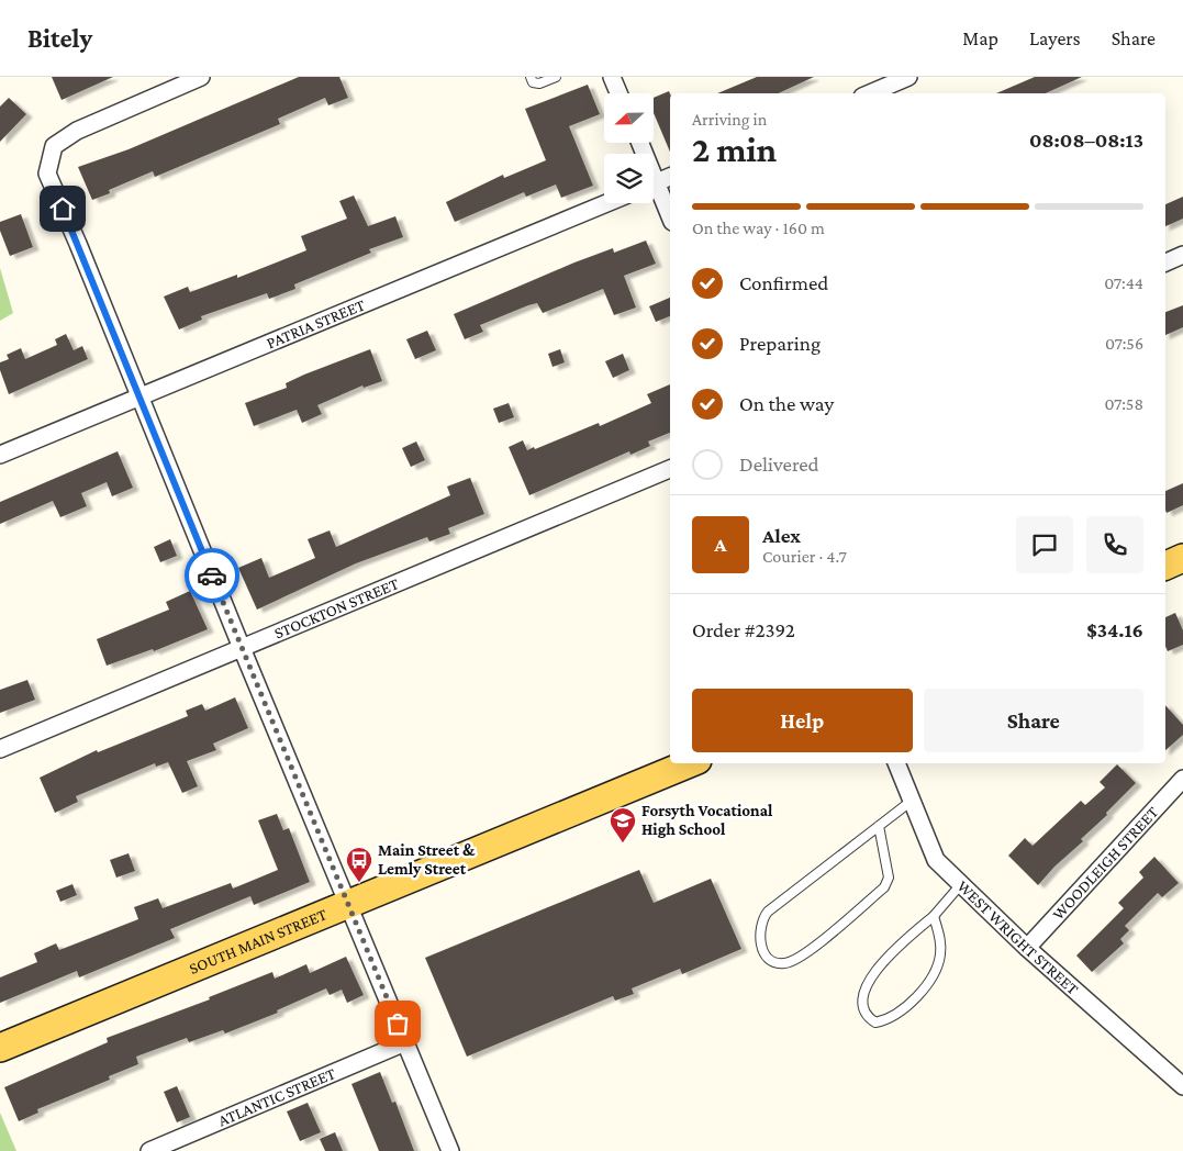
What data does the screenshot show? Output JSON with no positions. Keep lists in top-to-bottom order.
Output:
{
  "streets": {
    "main road": ["SOUTH MAIN STREET"],
    "street": [
      "PATRIA STREET",
      "STOCKTON STREET",
      "WOODLEIGH STREET",
      "WEST WRIGHT STREET",
      "ATLANTIC STREET"
    ]
  },
  "crossings": [
    ["WOODLEIGH STREET", "WEST WRIGHT STREET"]
  ],
  "places": {
    "school or university": ["Forsyth Vocational High School"],
    "bus stop": ["Main Street & Lemly Street"]
  },
  "north": "left",
  "page": {
    "header": "Bitely",
    "nav": ["Map", "Layers", "Share"],
    "heading": ["2 min", "Arriving in", "08:08–08:13"],
    "panel": [
      "Alex",
      "Courier · 4.7",
      "Order #2392",
      "$34.16"
    ],
    "bar": "On the way · 160 m",
    "list": [
      ["Confirmed", "07:44"],
      ["Preparing", "07:56"],
      ["On the way", "07:58"],
      "Delivered"
    ],
    "round": "A",
    "buttons": ["Help", "Share"]
  }
}
